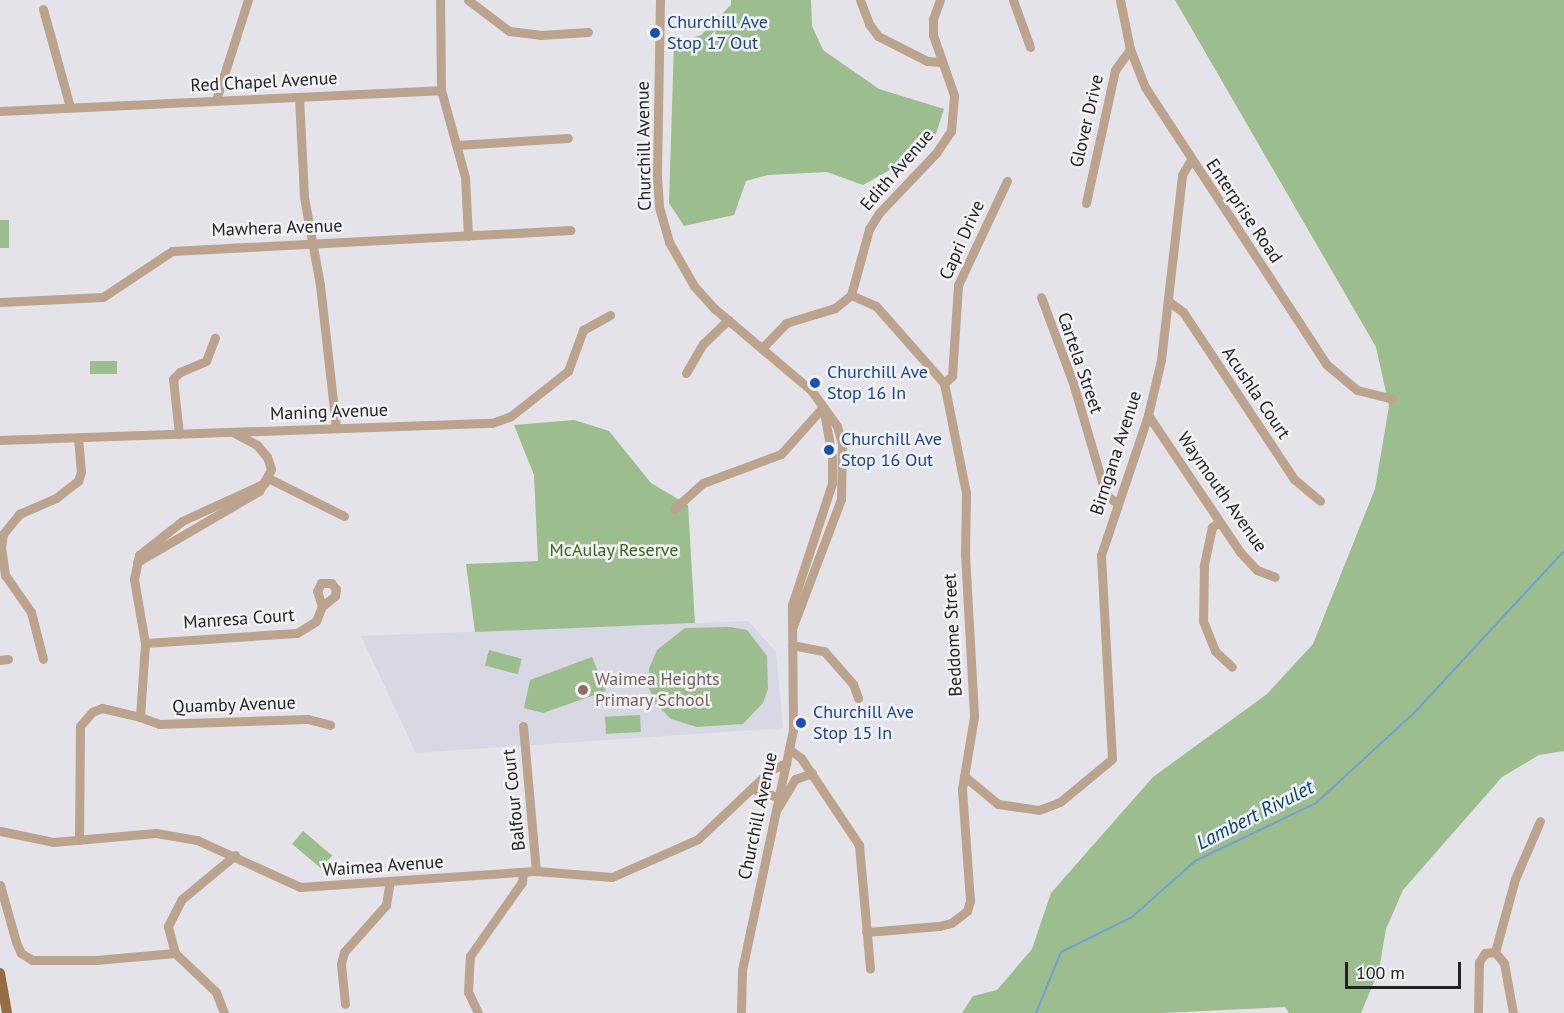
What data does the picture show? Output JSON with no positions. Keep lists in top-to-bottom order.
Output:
{
  "streets": {
    "street": [
      "Red Chapel Avenue",
      "Glover Drive",
      "Churchill Avenue",
      "Edith Avenue",
      "Enterprise Road",
      "Mawhera Avenue",
      "Capri Drive",
      "Cartela Street",
      "Acushla Court",
      "Maning Avenue",
      "Birngana Avenue",
      "Waymouth Avenue",
      "Manresa Court",
      "Beddome Street",
      "Quamby Avenue",
      "Balfour Court",
      "Waimea Avenue"
    ]
  },
  "crossings": [
    ["Glover Drive", "Enterprise Road"],
    ["Churchill Avenue", "Waimea Avenue"],
    ["Enterprise Road", "Birngana Avenue"],
    ["Capri Drive", "Beddome Street"],
    ["Cartela Street", "Birngana Avenue"],
    ["Acushla Court", "Birngana Avenue"],
    ["Birngana Avenue", "Waymouth Avenue"],
    ["Birngana Avenue", "Beddome Street"],
    ["Quamby Avenue", "Waimea Avenue"],
    ["Balfour Court", "Waimea Avenue"]
  ],
  "water": ["Lambert Rivulet"],
  "parks": ["McAulay Reserve"],
  "places": [
    "Churchill Ave Stop 17 Out",
    "Churchill Ave Stop 16 In",
    "Churchill Ave Stop 16 Out",
    "Waimea Heights Primary School",
    "Churchill Ave Stop 15 In"
  ],
  "scale_bar": "100 m"
}
